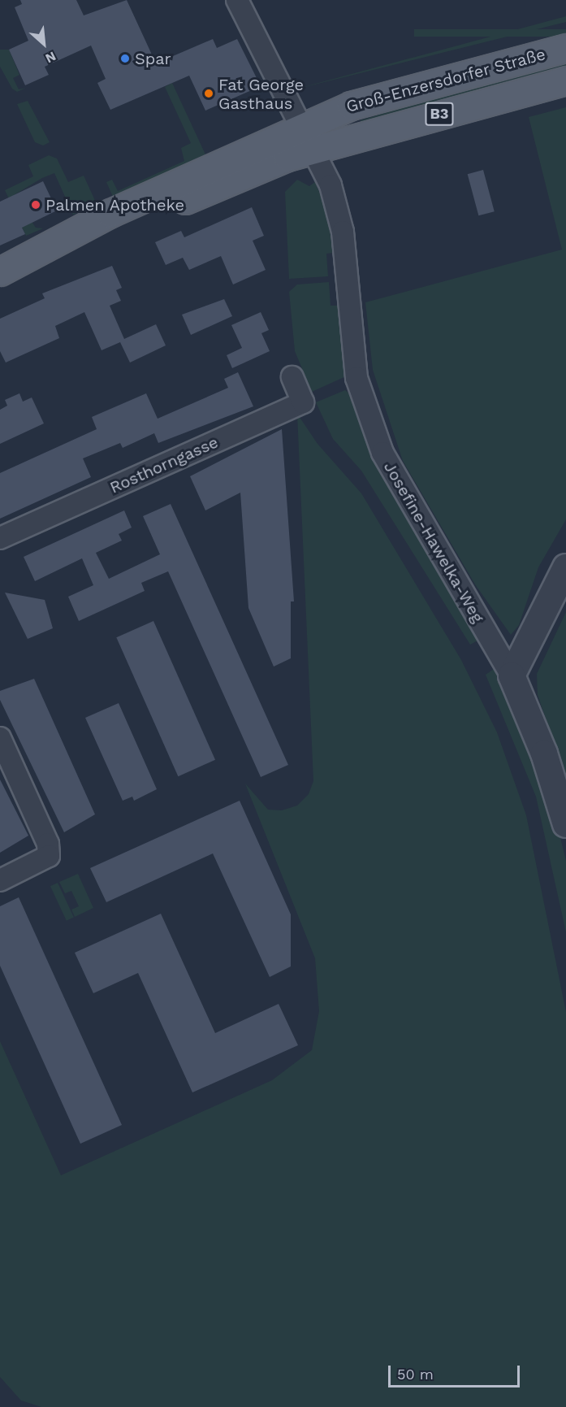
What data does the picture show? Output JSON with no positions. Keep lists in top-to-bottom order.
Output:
{
  "streets": {
    "main road": ["Groß-Enzersdorfer Straße", "B3"],
    "street": ["Rosthorngasse", "Josefine-Hawelka-Weg"]
  },
  "crossings": [
    ["Groß-Enzersdorfer Straße", "B3"],
    ["Groß-Enzersdorfer Straße", "Josefine-Hawelka-Weg"],
    ["B3", "Josefine-Hawelka-Weg"]
  ],
  "places": ["Spar", "Fat George Gasthaus", "Palmen Apotheke"],
  "scale_bar": "50 m",
  "north": "bottom right"
}
